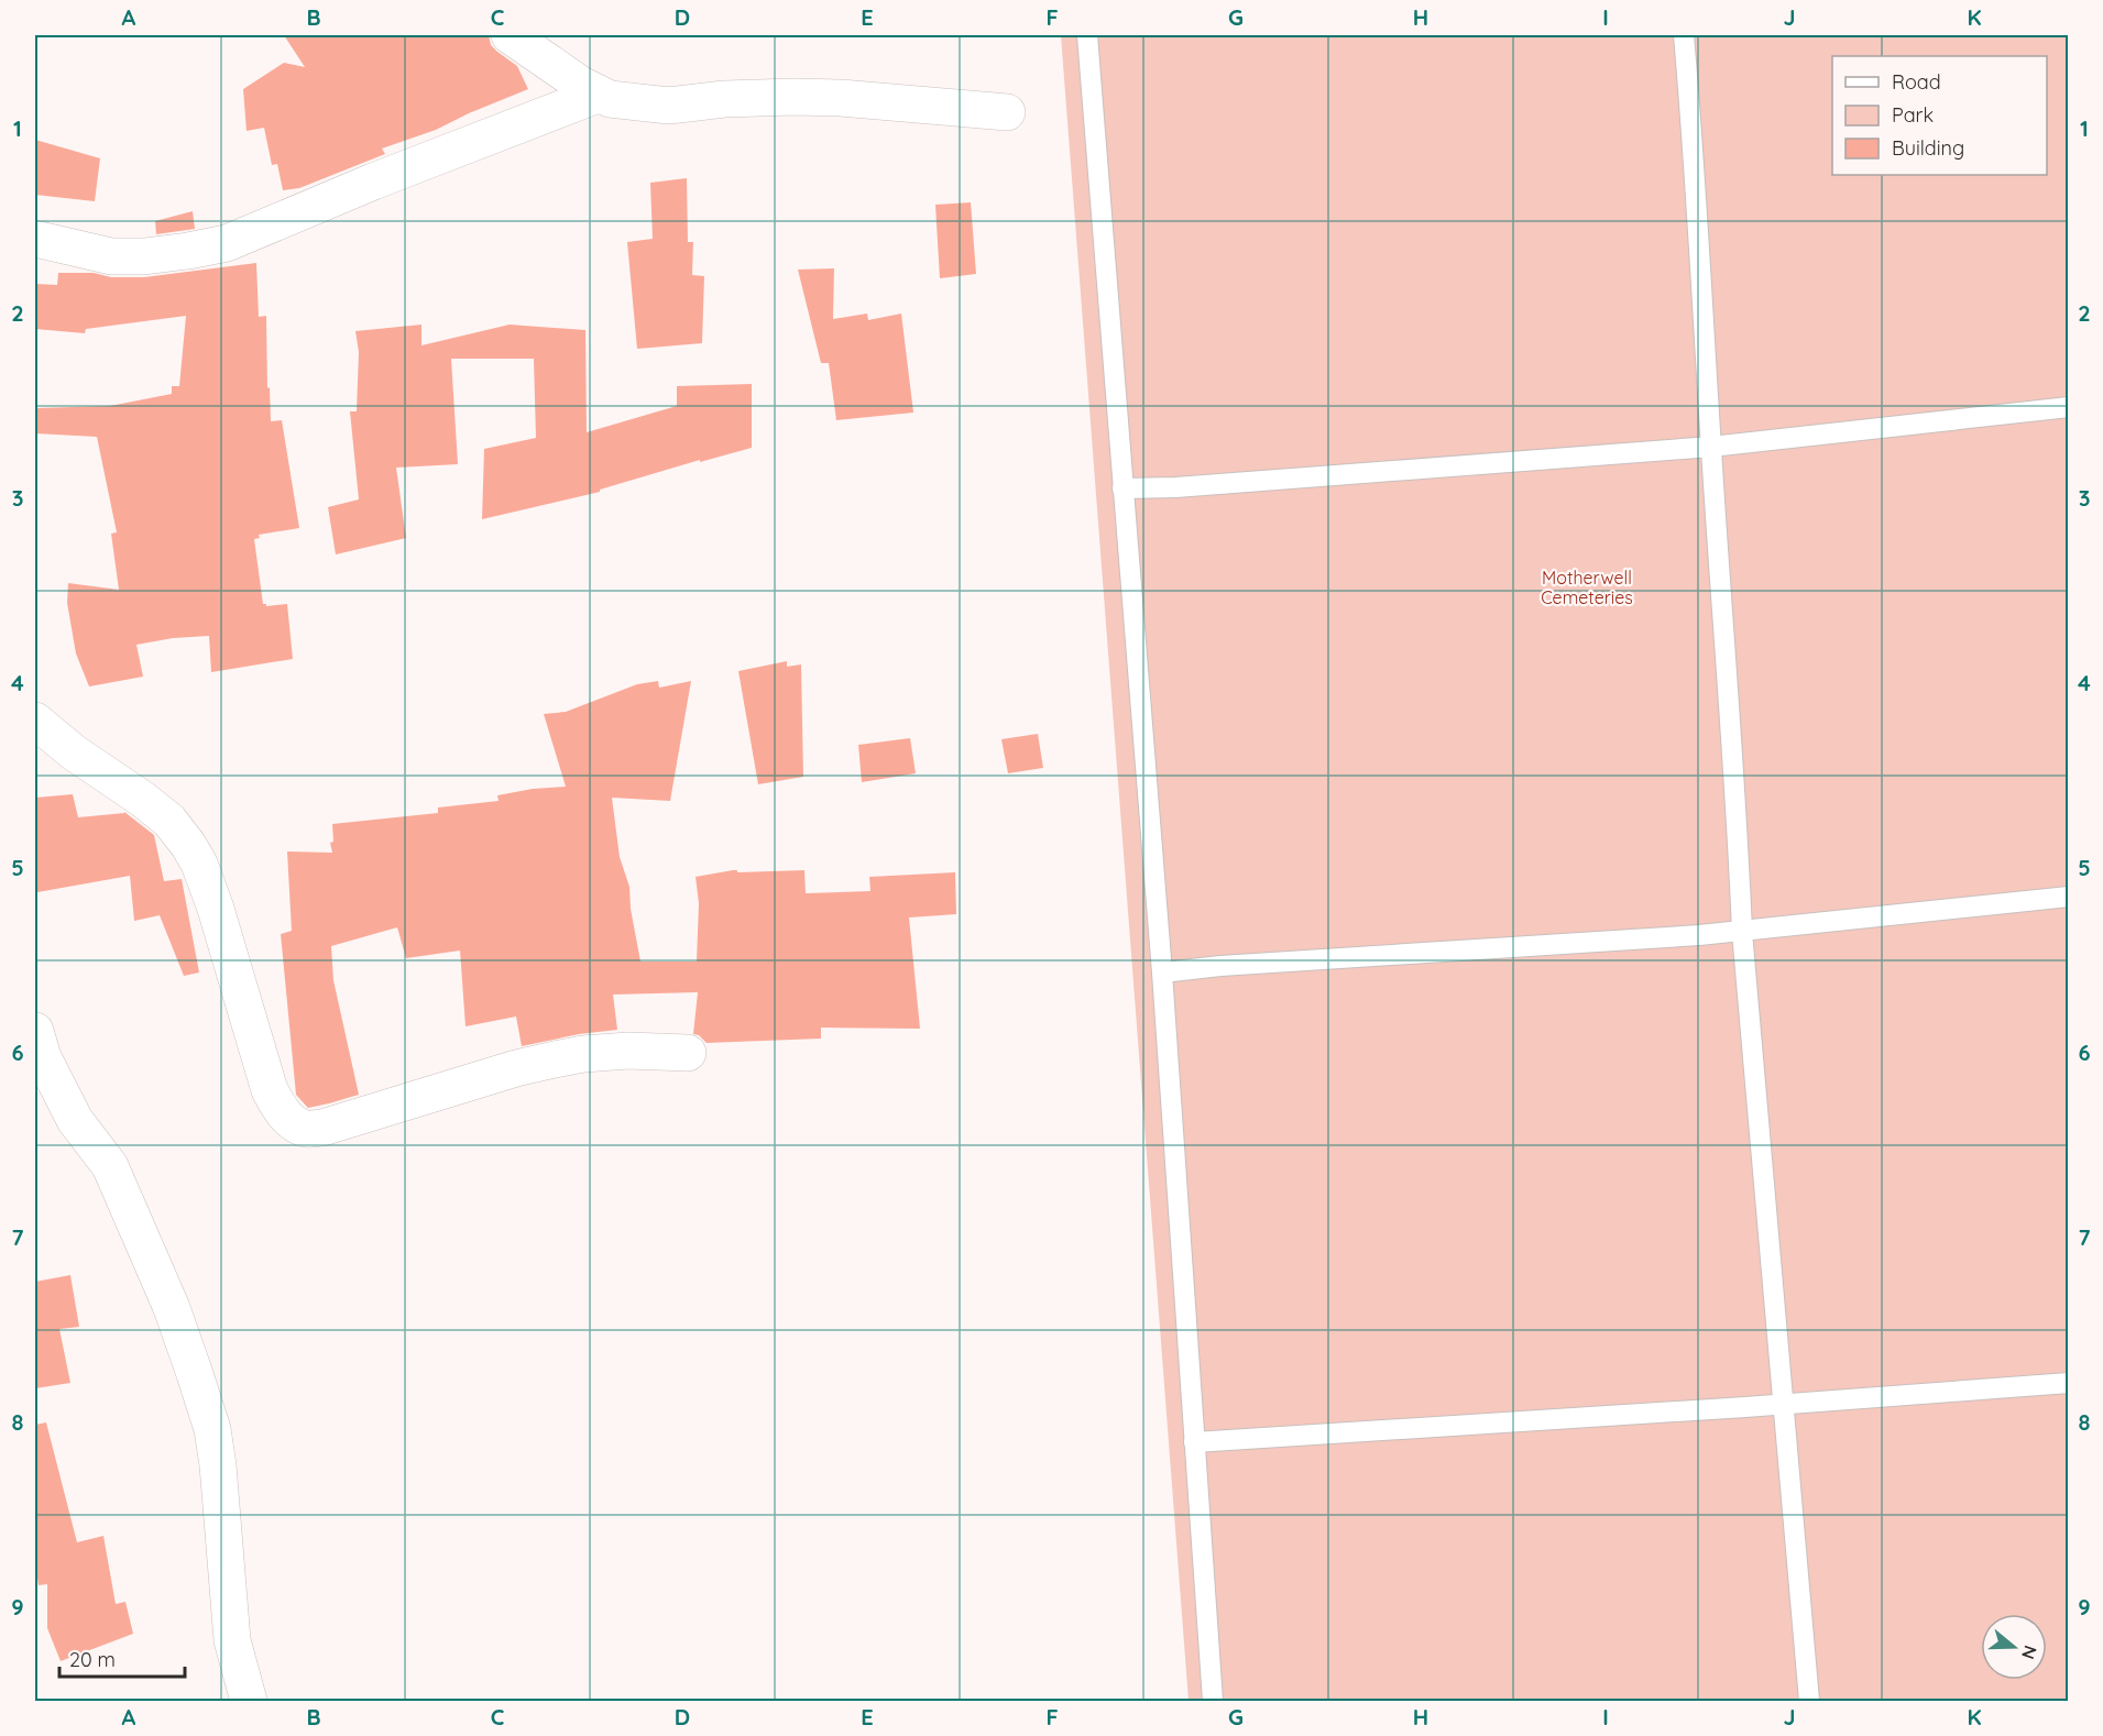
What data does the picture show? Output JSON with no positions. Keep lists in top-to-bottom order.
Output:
{
  "parks": ["Motherwell Cemeteries"],
  "legend": ["Road", "Park", "Building"],
  "scale_bar": "20 m",
  "north": "right",
  "grid": {
    "columns": [
      "A",
      "B",
      "C",
      "D",
      "E",
      "F",
      "G",
      "H",
      "I",
      "J",
      "K"
    ],
    "rows": [
      "1",
      "2",
      "3",
      "4",
      "5",
      "6",
      "7",
      "8",
      "9"
    ]
  }
}
